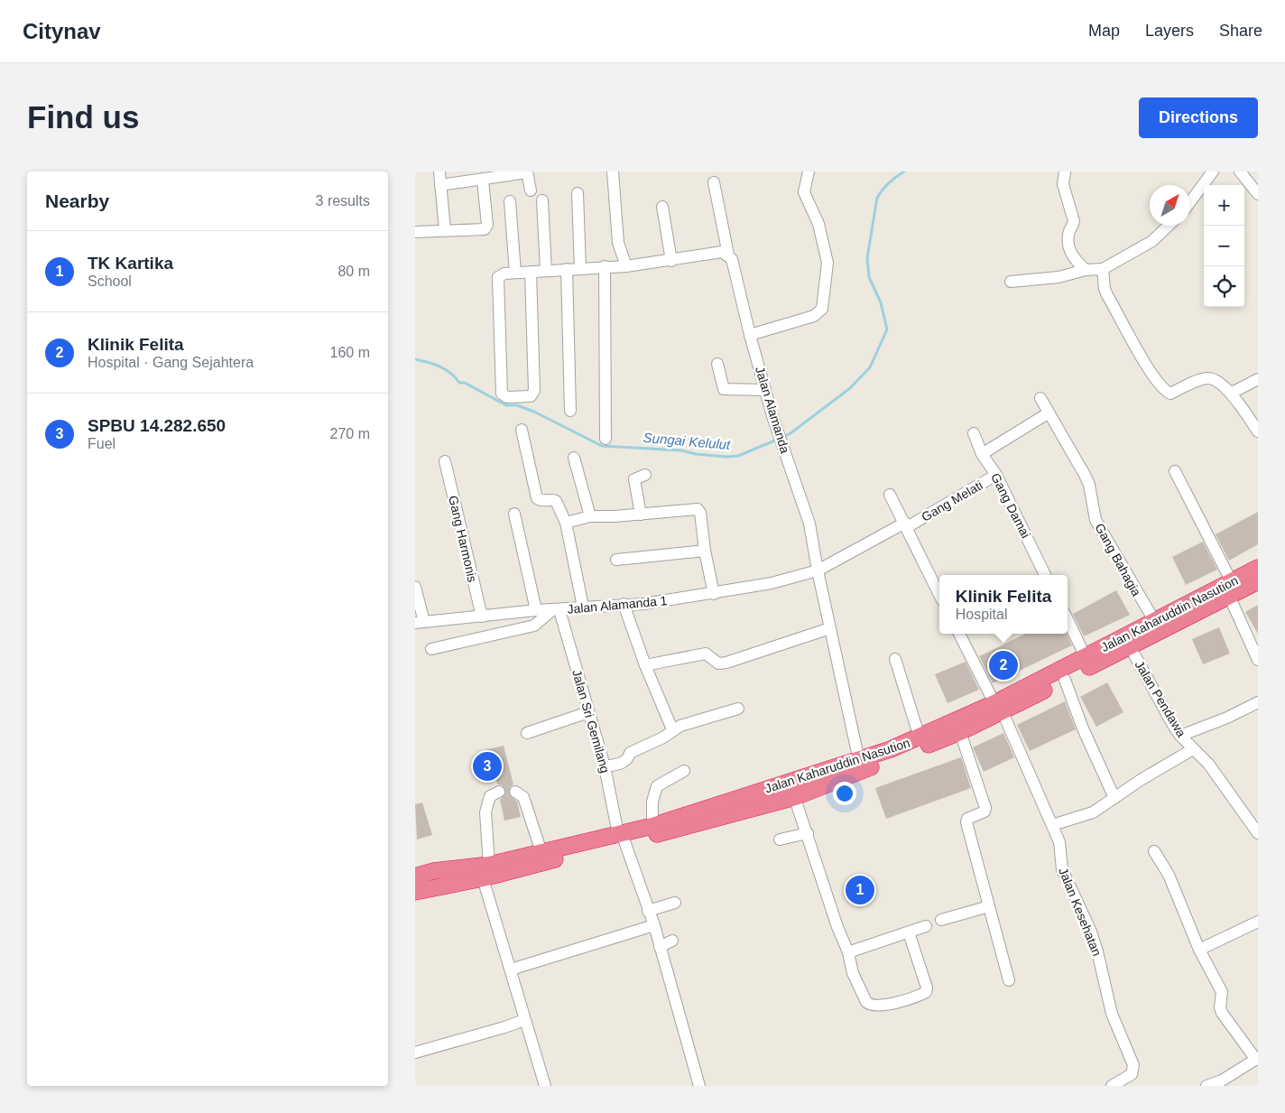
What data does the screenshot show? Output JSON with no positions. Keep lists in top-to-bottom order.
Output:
{
  "streets": {
    "highway": ["Jalan Kaharuddin Nasution"],
    "street": [
      "Jalan Alamanda",
      "Gang Melati",
      "Gang Damai",
      "Gang Harmonis",
      "Gang Bahagia",
      "Jalan Alamanda 1",
      "Jalan Pendawa",
      "Jalan Sri Gemilang",
      "Jalan Kesehatan"
    ]
  },
  "crossings": [
    ["Jalan Alamanda", "Gang Melati"],
    ["Jalan Alamanda", "Jalan Alamanda 1"],
    ["Jalan Alamanda", "Jalan Kaharuddin Nasution"],
    ["Gang Melati", "Gang Damai"],
    ["Gang Melati", "Jalan Alamanda 1"],
    ["Gang Harmonis", "Jalan Alamanda 1"],
    ["Gang Bahagia", "Jalan Kaharuddin Nasution"],
    ["Jalan Alamanda 1", "Jalan Sri Gemilang"],
    ["Jalan Kaharuddin Nasution", "Jalan Pendawa"],
    ["Jalan Kaharuddin Nasution", "Jalan Sri Gemilang"],
    ["Jalan Kaharuddin Nasution", "Jalan Kesehatan"]
  ],
  "water": ["Sungai Kelulut"],
  "north": "top right",
  "page": {
    "header": "Citynav",
    "nav": ["Map", "Layers", "Share"],
    "buttons": "Directions",
    "title": "Find us",
    "heading": ["Nearby", "3 results"],
    "map_buttons": ["+", "−"],
    "list": [
      {
        "mark": "1",
        "name": "TK Kartika",
        "note": "School",
        "value": "80 m"
      },
      {
        "mark": "2",
        "name": "Klinik Felita",
        "note": "Hospital · Gang Sejahtera",
        "value": "160 m"
      },
      {
        "mark": "3",
        "name": "SPBU 14.282.650",
        "note": "Fuel",
        "value": "270 m"
      }
    ],
    "popup": ["Klinik Felita", "Hospital"],
    "pins": ["2", "3", "1"]
  }
}
